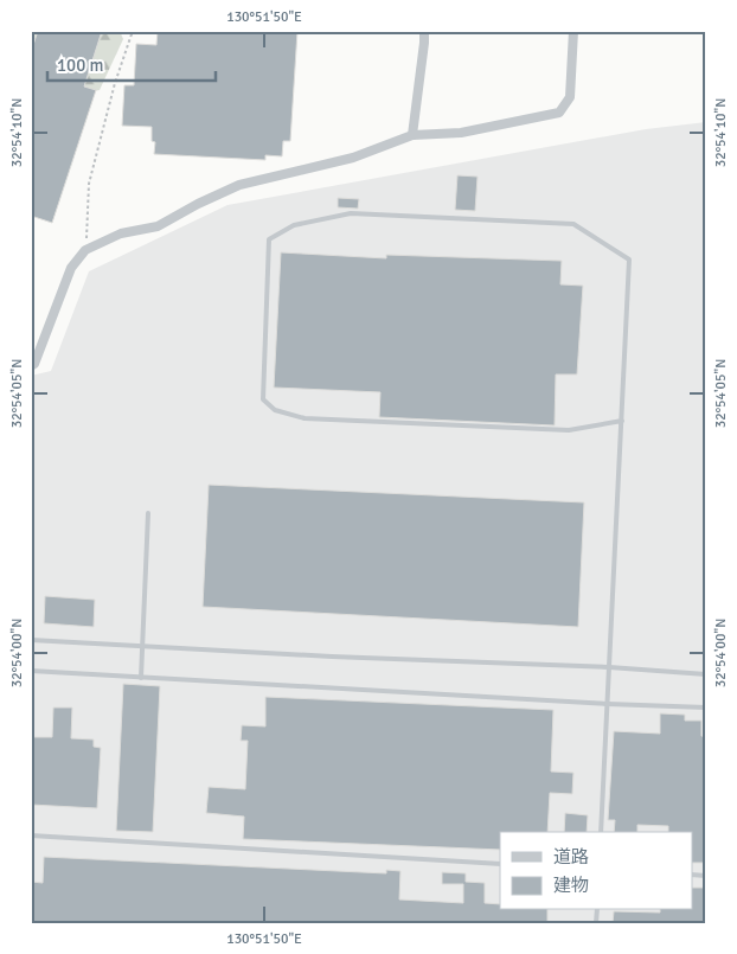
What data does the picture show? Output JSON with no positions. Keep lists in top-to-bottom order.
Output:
{
  "legend": ["道路", "建物"],
  "scale_bar": "100 m",
  "coordinates": [
    "130°51'50\"E",
    "32°54'10\"N",
    "32°54'05\"N",
    "32°54'00\"N"
  ]
}
